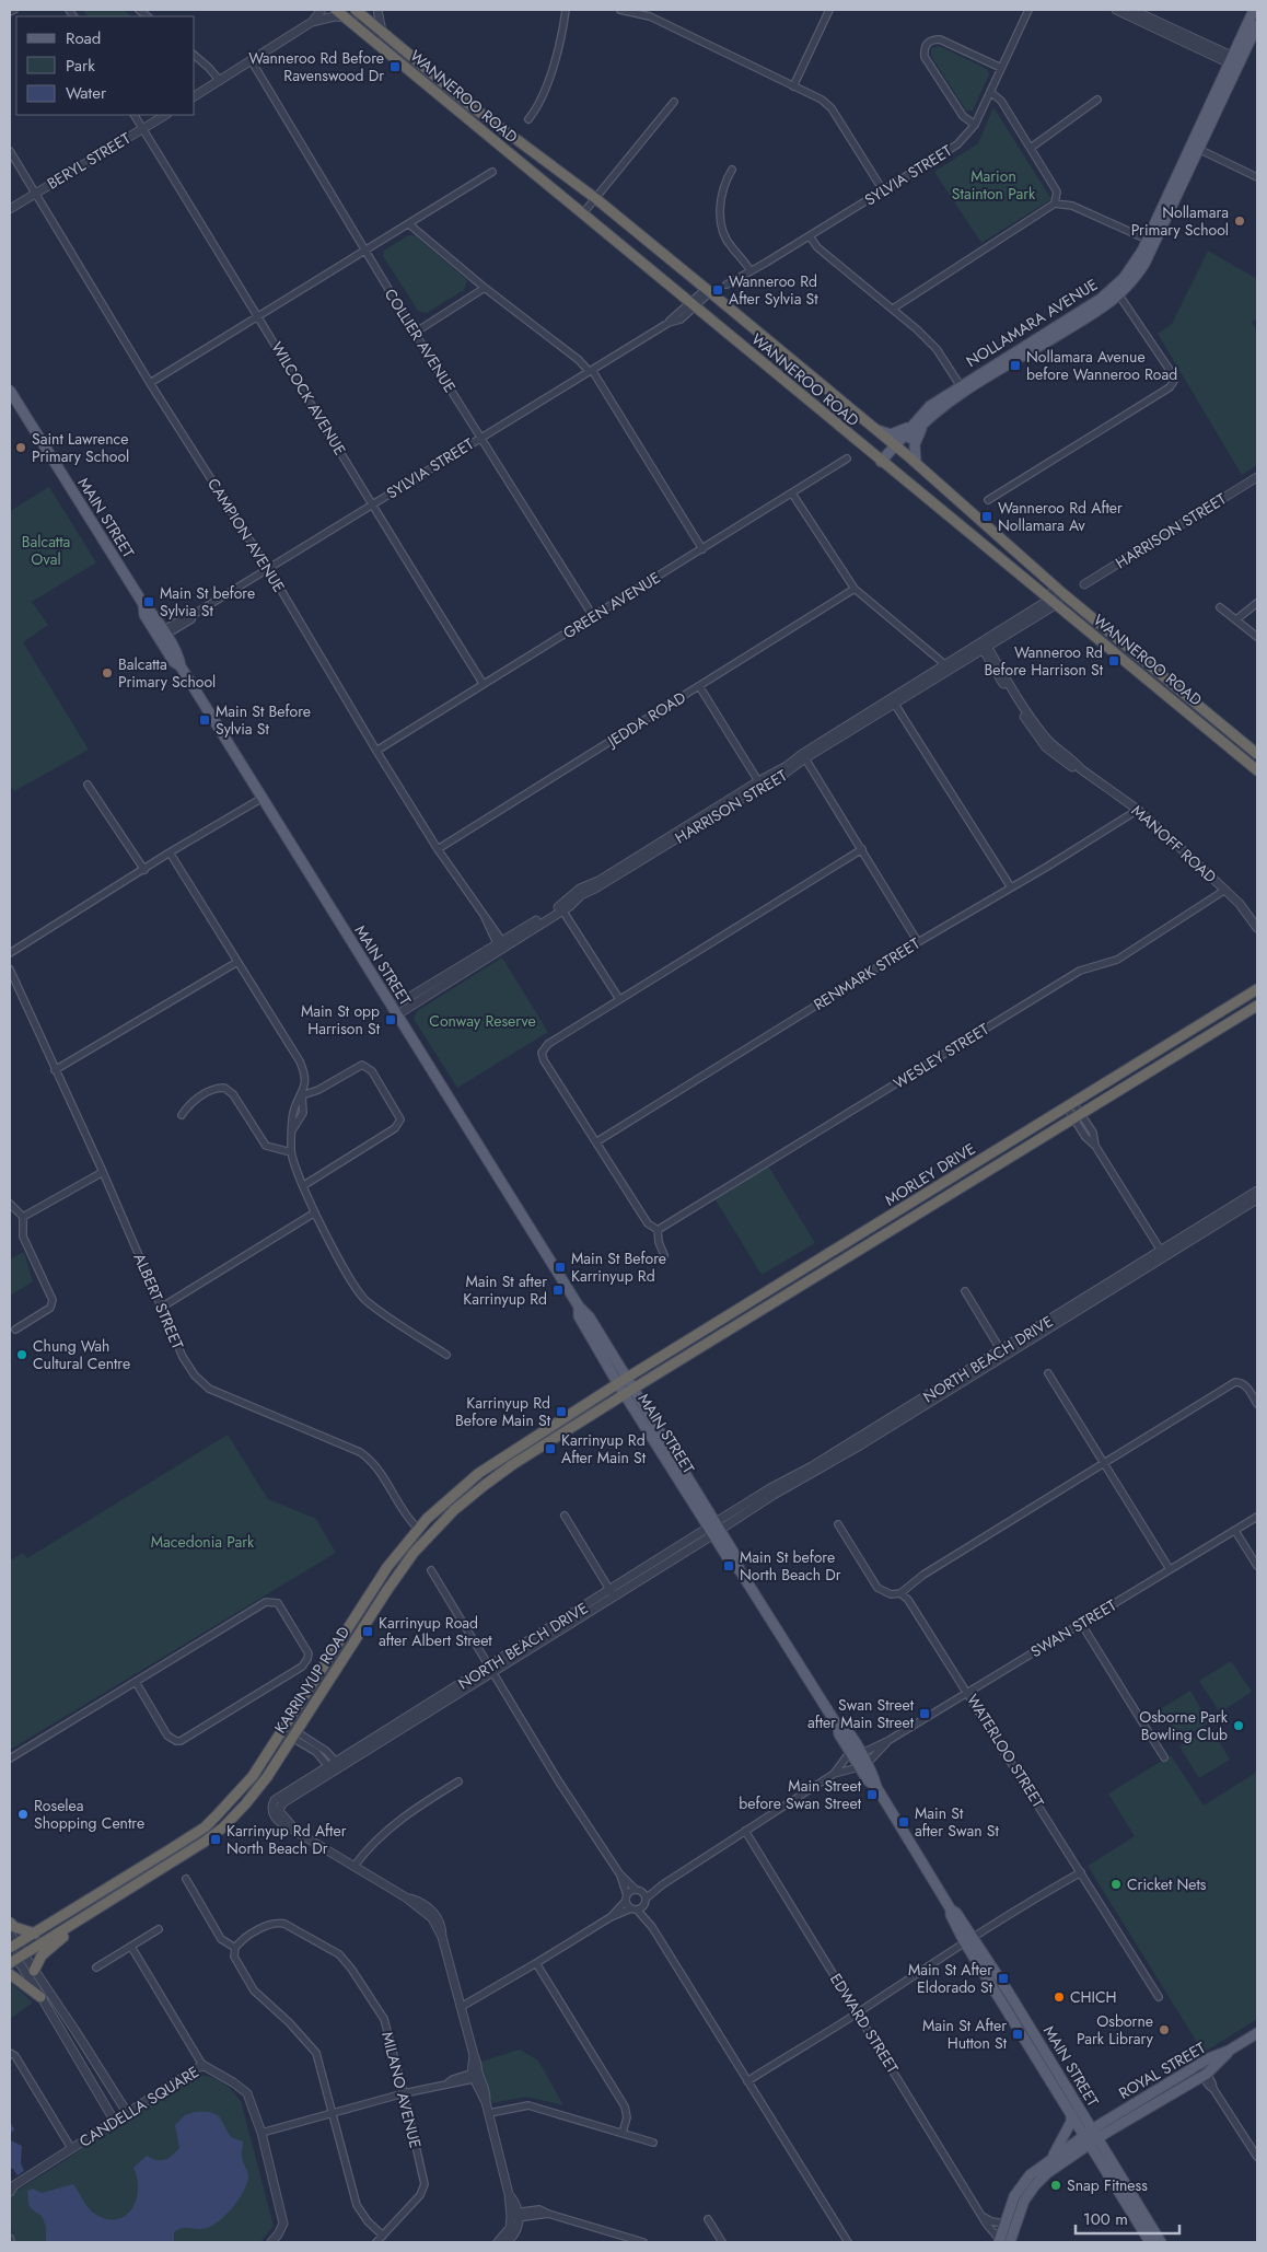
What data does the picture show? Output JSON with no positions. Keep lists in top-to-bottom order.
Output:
{
  "streets": {
    "highway": ["WANNEROO ROAD", "MORLEY DRIVE", "KARRINYUP ROAD"],
    "main road": ["NOLLAMARA AVENUE", "MAIN STREET", "ROYAL STREET"],
    "street": [
      "BERYL STREET",
      "SYLVIA STREET",
      "COLLIER AVENUE",
      "WILCOCK AVENUE",
      "HARRISON STREET",
      "CAMPION AVENUE",
      "GREEN AVENUE",
      "JEDDA ROAD",
      "MANOFF ROAD",
      "RENMARK STREET",
      "WESLEY STREET",
      "ALBERT STREET",
      "NORTH BEACH DRIVE",
      "SWAN STREET",
      "WATERLOO STREET",
      "EDWARD STREET",
      "MILANO AVENUE",
      "CANDELLA SQUARE"
    ]
  },
  "crossings": [
    ["WANNEROO ROAD", "SYLVIA STREET"],
    ["WANNEROO ROAD", "NOLLAMARA AVENUE"],
    ["WANNEROO ROAD", "HARRISON STREET"],
    ["BERYL STREET", "WILCOCK AVENUE"],
    ["BERYL STREET", "CAMPION AVENUE"],
    ["SYLVIA STREET", "COLLIER AVENUE"],
    ["SYLVIA STREET", "WILCOCK AVENUE"],
    ["SYLVIA STREET", "MAIN STREET"],
    ["SYLVIA STREET", "CAMPION AVENUE"],
    ["COLLIER AVENUE", "GREEN AVENUE"],
    ["WILCOCK AVENUE", "GREEN AVENUE"],
    ["MAIN STREET", "HARRISON STREET"],
    ["MAIN STREET", "MORLEY DRIVE"],
    ["MAIN STREET", "NORTH BEACH DRIVE"],
    ["MAIN STREET", "SWAN STREET"],
    ["MAIN STREET", "KARRINYUP ROAD"],
    ["MAIN STREET", "ROYAL STREET"],
    ["HARRISON STREET", "CAMPION AVENUE"],
    ["HARRISON STREET", "MANOFF ROAD"],
    ["CAMPION AVENUE", "GREEN AVENUE"],
    ["CAMPION AVENUE", "JEDDA ROAD"],
    ["MANOFF ROAD", "RENMARK STREET"],
    ["MANOFF ROAD", "WESLEY STREET"],
    ["MORLEY DRIVE", "KARRINYUP ROAD"],
    ["ALBERT STREET", "KARRINYUP ROAD"],
    ["SWAN STREET", "WATERLOO STREET"],
    ["SWAN STREET", "EDWARD STREET"]
  ],
  "parks": [
    "Marion Stainton Park",
    "Balcatta Oval",
    "Conway Reserve",
    "Macedonia Park"
  ],
  "places": {
    "transit": [
      "Wanneroo Rd Before Ravenswood Dr",
      "Wanneroo Rd After Sylvia St",
      "Nollamara Avenue before Wanneroo Road",
      "Wanneroo Rd After Nollamara Av",
      "Main St before Sylvia St",
      "Wanneroo Rd Before Harrison St",
      "Main St Before Sylvia St",
      "Main St opp Harrison St",
      "Main St Before Karrinyup Rd",
      "Main St after Karrinyup Rd",
      "Karrinyup Rd Before Main St",
      "Karrinyup Rd After Main St",
      "Main St before North Beach Dr",
      "Karrinyup Road after Albert Street",
      "Swan Street after Main Street",
      "Main Street before Swan Street",
      "Main St after Swan St",
      "Karrinyup Rd After North Beach Dr",
      "Main St After Eldorado St",
      "Main St After Hutton St"
    ],
    "other": [
      "Nollamara Primary School",
      "Saint Lawrence Primary School",
      "Balcatta Primary School",
      "Chung Wah Cultural Centre",
      "Osborne Park Bowling Club",
      "Roselea Shopping Centre",
      "Cricket Nets",
      "CHICH",
      "Osborne Park Library",
      "Snap Fitness"
    ]
  },
  "legend": ["Road", "Park", "Water"],
  "scale_bar": "100 m"
}
